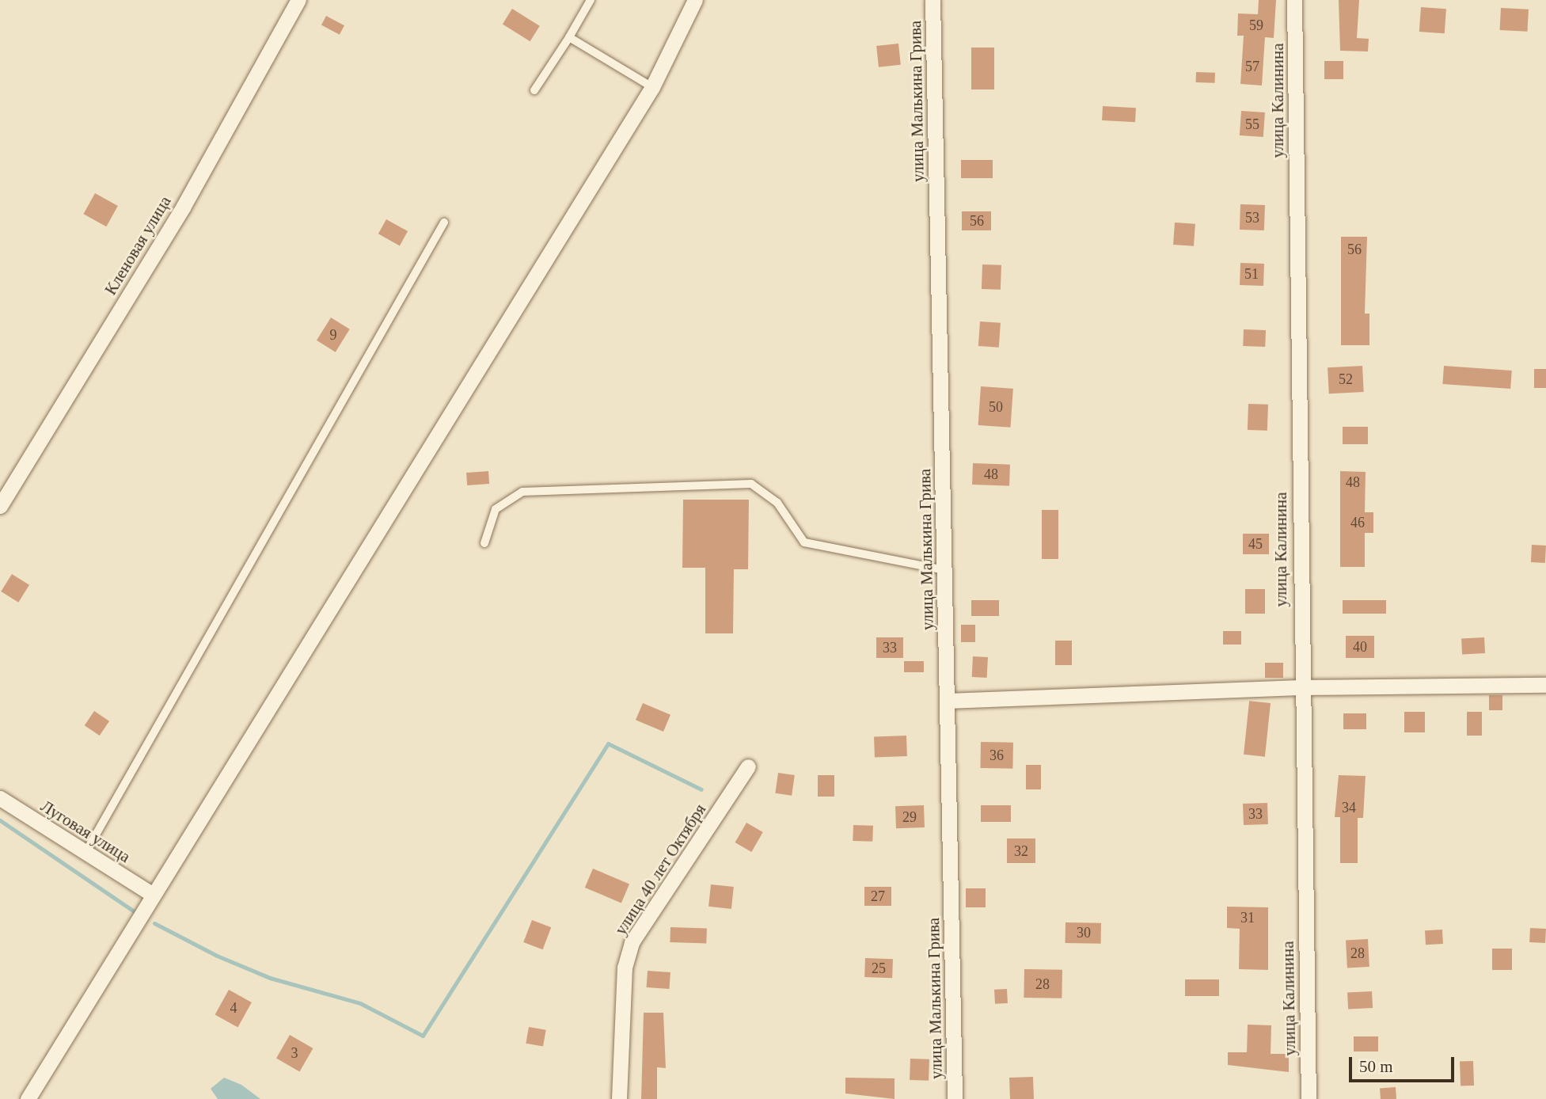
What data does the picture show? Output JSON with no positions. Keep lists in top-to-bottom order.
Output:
{
  "streets": {
    "street": [
      "улица Калинина",
      "улица Малькина Грива",
      "Кленовая улица",
      "Луговая улица",
      "улица 40 лет Октября"
    ]
  },
  "house_numbers": [
    "59",
    "57",
    "55",
    "53",
    "56",
    "56",
    "51",
    "9",
    "52",
    "50",
    "48",
    "48",
    "46",
    "45",
    "40",
    "33",
    "36",
    "34",
    "33",
    "29",
    "32",
    "27",
    "31",
    "30",
    "28",
    "25",
    "28",
    "4",
    "3"
  ],
  "scale_bar": "50 m"
}
